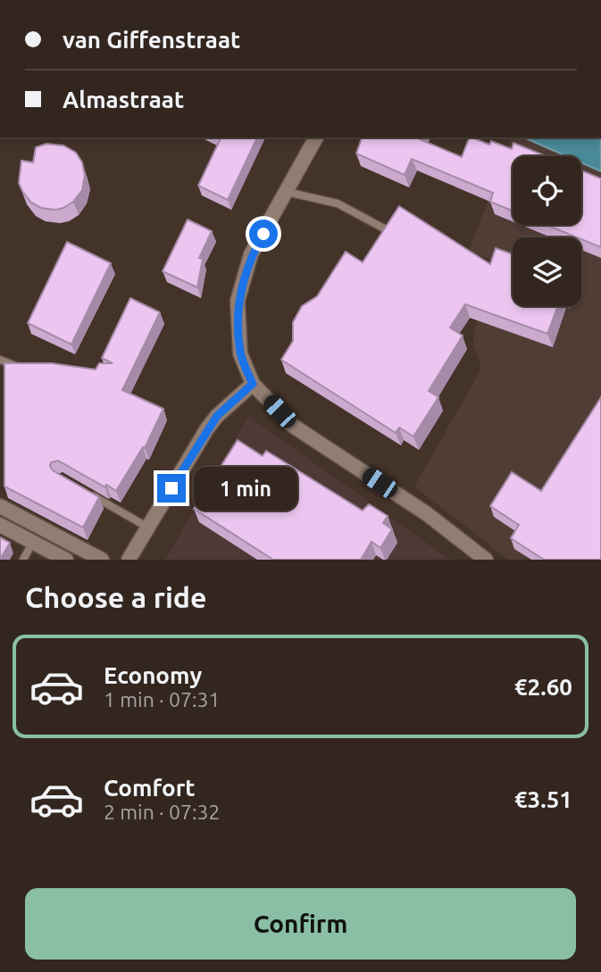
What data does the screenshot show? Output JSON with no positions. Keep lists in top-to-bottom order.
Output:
{
  "page": {
    "banner": ["van Giffenstraat", "Almastraat"],
    "bubble": "1 min",
    "heading": "Choose a ride",
    "list": [
      {
        "name": "Economy",
        "note": "1 min · 07:31",
        "value": "€2.60"
      },
      {
        "name": "Comfort",
        "note": "2 min · 07:32",
        "value": "€3.51"
      }
    ],
    "buttons": "Confirm"
  }
}
